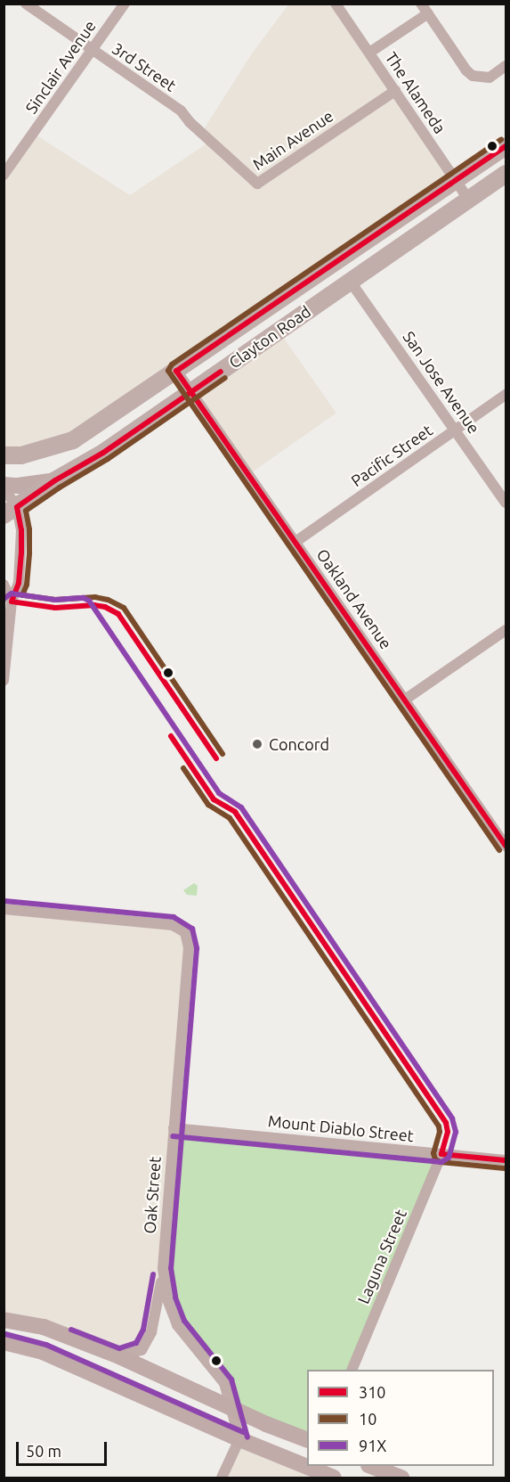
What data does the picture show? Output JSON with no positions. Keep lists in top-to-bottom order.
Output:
{
  "streets": {
    "main road": ["Clayton Road"],
    "street": [
      "Sinclair Avenue",
      "3rd Street",
      "The Alameda",
      "Main Avenue",
      "San Jose Avenue",
      "Pacific Street",
      "Oakland Avenue",
      "Mount Diablo Street",
      "Oak Street",
      "Laguna Street"
    ]
  },
  "crossings": [
    ["Sinclair Avenue", "3rd Street"],
    ["3rd Street", "Main Avenue"],
    ["The Alameda", "Main Avenue"],
    ["The Alameda", "Clayton Road"],
    ["Clayton Road", "San Jose Avenue"],
    ["Clayton Road", "Oakland Avenue"],
    ["San Jose Avenue", "Pacific Street"],
    ["Pacific Street", "Oakland Avenue"],
    ["Mount Diablo Street", "Oak Street"],
    ["Mount Diablo Street", "Laguna Street"]
  ],
  "places": ["Concord"],
  "lines": ["transit line 10", "transit line 310", "transit line 91X"],
  "legend": ["310", "10", "91X"],
  "scale_bar": "50 m"
}
